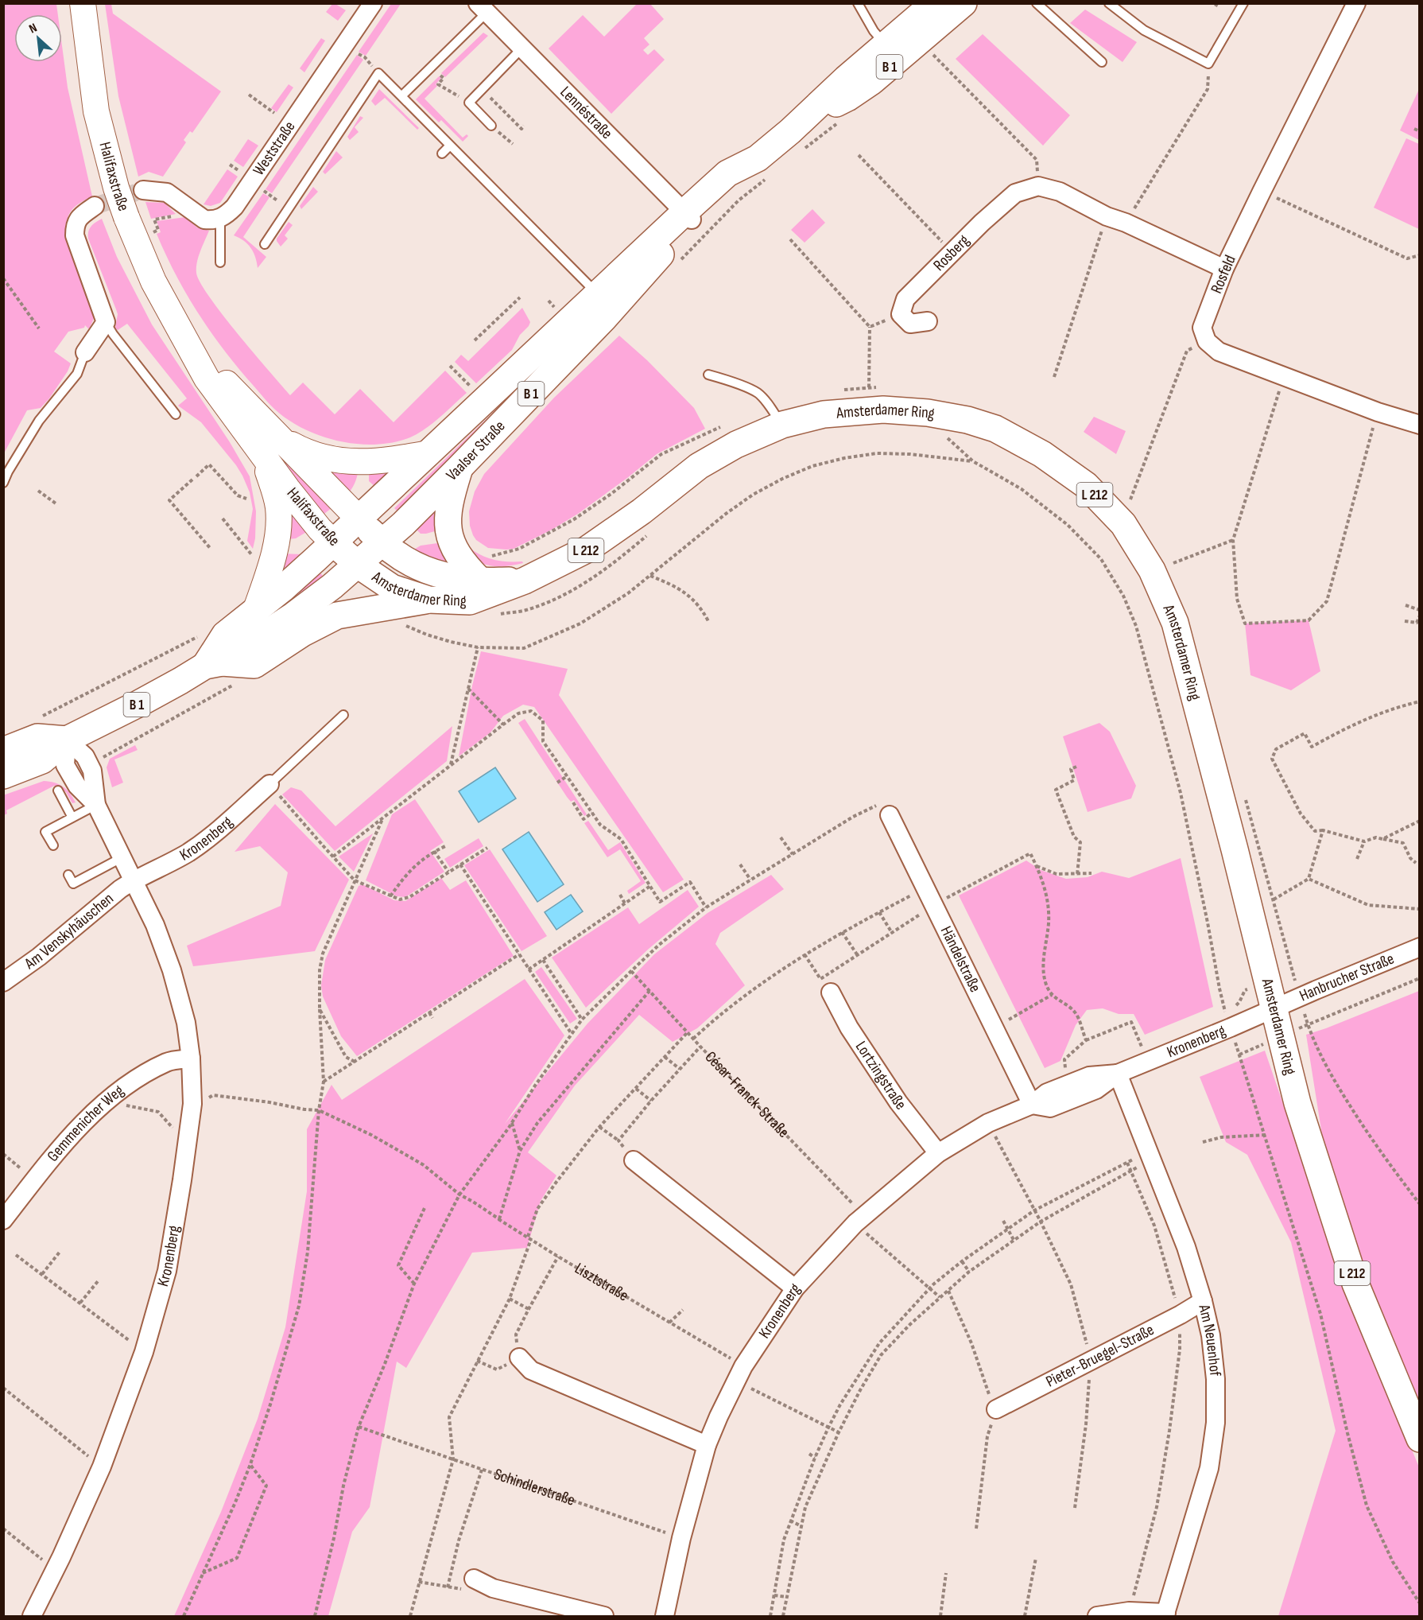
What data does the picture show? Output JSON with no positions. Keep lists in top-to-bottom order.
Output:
{
  "streets": {
    "main road": [
      "B 1",
      "Halifaxstraße",
      "Amsterdamer Ring",
      "Vaalser Straße",
      "L 212"
    ],
    "street": [
      "Lennéstraße",
      "Weststraße",
      "Rosberg",
      "Rosfeld",
      "Kronenberg",
      "Am Venskyhäuschen",
      "Händelstraße",
      "Hanbrucher Straße",
      "Lortzingstraße",
      "Gemmenicher Weg",
      "Am Neuenhof",
      "Pieter-Bruegel-Straße"
    ],
    "path": ["César-Franck-Straße", "Lisztstraße", "Schindlerstraße"]
  },
  "crossings": [
    ["Lennéstraße", "Vaalser Straße"],
    ["Halifaxstraße", "Amsterdamer Ring"],
    ["Halifaxstraße", "Vaalser Straße"],
    ["Amsterdamer Ring", "Vaalser Straße"],
    ["Amsterdamer Ring", "Kronenberg"],
    ["Amsterdamer Ring", "Hanbrucher Straße"],
    ["Vaalser Straße", "Kronenberg"],
    ["Kronenberg", "Am Venskyhäuschen"],
    ["Kronenberg", "Händelstraße"],
    ["Kronenberg", "Hanbrucher Straße"],
    ["Kronenberg", "Lortzingstraße"],
    ["Kronenberg", "César-Franck-Straße"],
    ["Kronenberg", "Gemmenicher Weg"],
    ["Kronenberg", "Lisztstraße"],
    ["Kronenberg", "Am Neuenhof"],
    ["Kronenberg", "Schindlerstraße"],
    ["Am Neuenhof", "Pieter-Bruegel-Straße"]
  ],
  "north": "top left"
}
